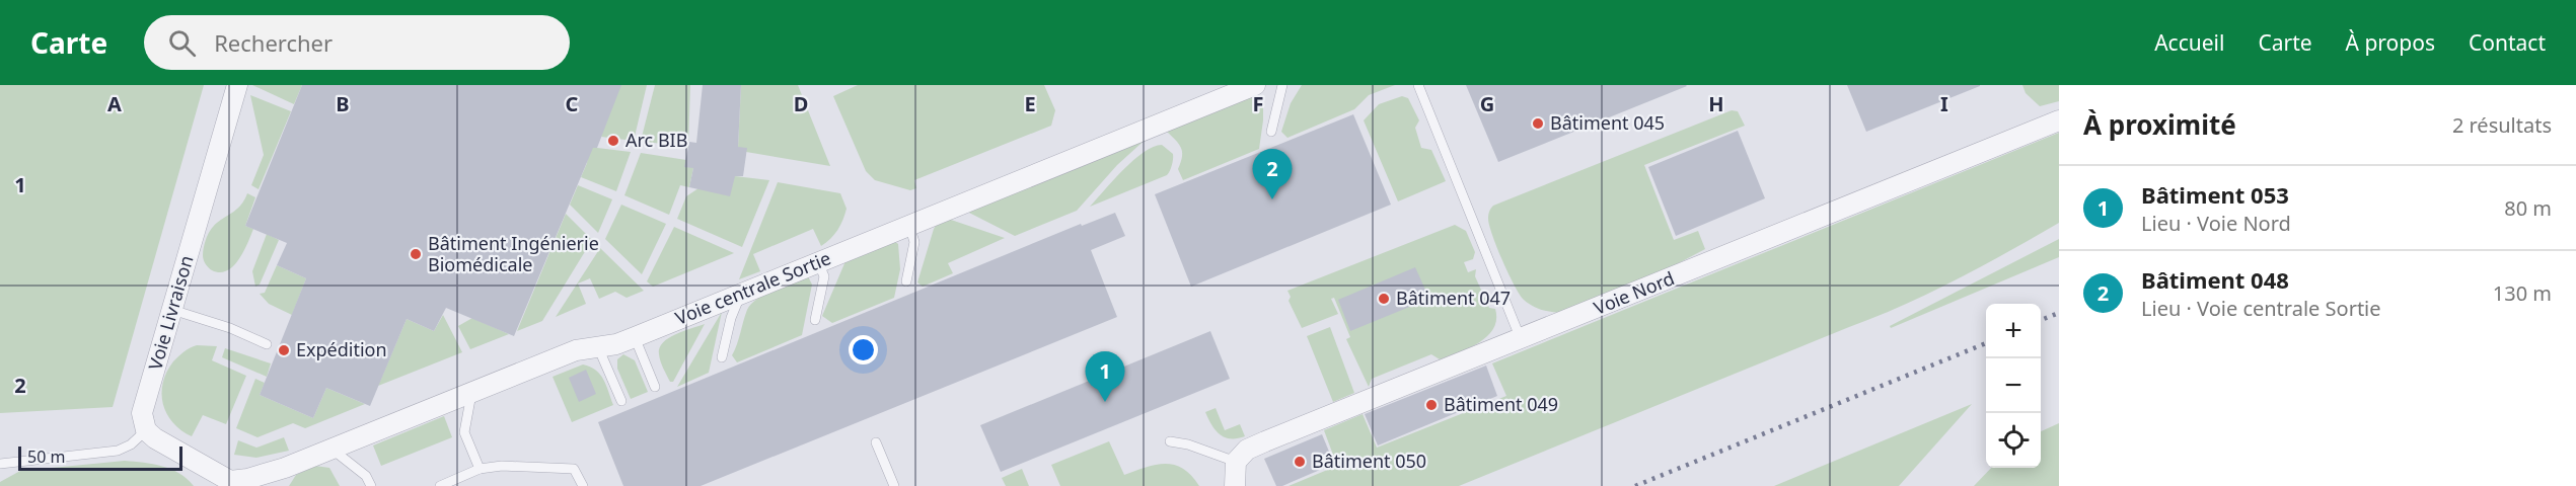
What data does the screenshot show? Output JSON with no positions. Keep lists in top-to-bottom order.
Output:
{
  "streets": {
    "street": ["Voie centrale Sortie", "Voie Nord", "Voie Livraison"]
  },
  "places": [
    "Bâtiment 045",
    "Arc BIB",
    "Bâtiment Ingénierie Biomédicale",
    "Bâtiment 047",
    "Expédition",
    "Bâtiment 049",
    "Bâtiment 050"
  ],
  "scale_bar": "50 m",
  "page": {
    "header": "Carte",
    "search": "Rechercher",
    "nav": [
      "Accueil",
      "Carte",
      "À propos",
      "Contact"
    ],
    "heading": ["À proximité", "2 résultats"],
    "pins": ["2", "1"],
    "list": [
      {
        "mark": "1",
        "name": "Bâtiment 053",
        "note": "Lieu · Voie Nord",
        "value": "80 m"
      },
      {
        "mark": "2",
        "name": "Bâtiment 048",
        "note": "Lieu · Voie centrale Sortie",
        "value": "130 m"
      }
    ],
    "map_buttons": ["+", "−"],
    "scale": "50 m"
  },
  "grid": {
    "columns": [
      "A",
      "B",
      "C",
      "D",
      "E",
      "F",
      "G",
      "H",
      "I"
    ],
    "rows": ["1", "2"]
  }
}
